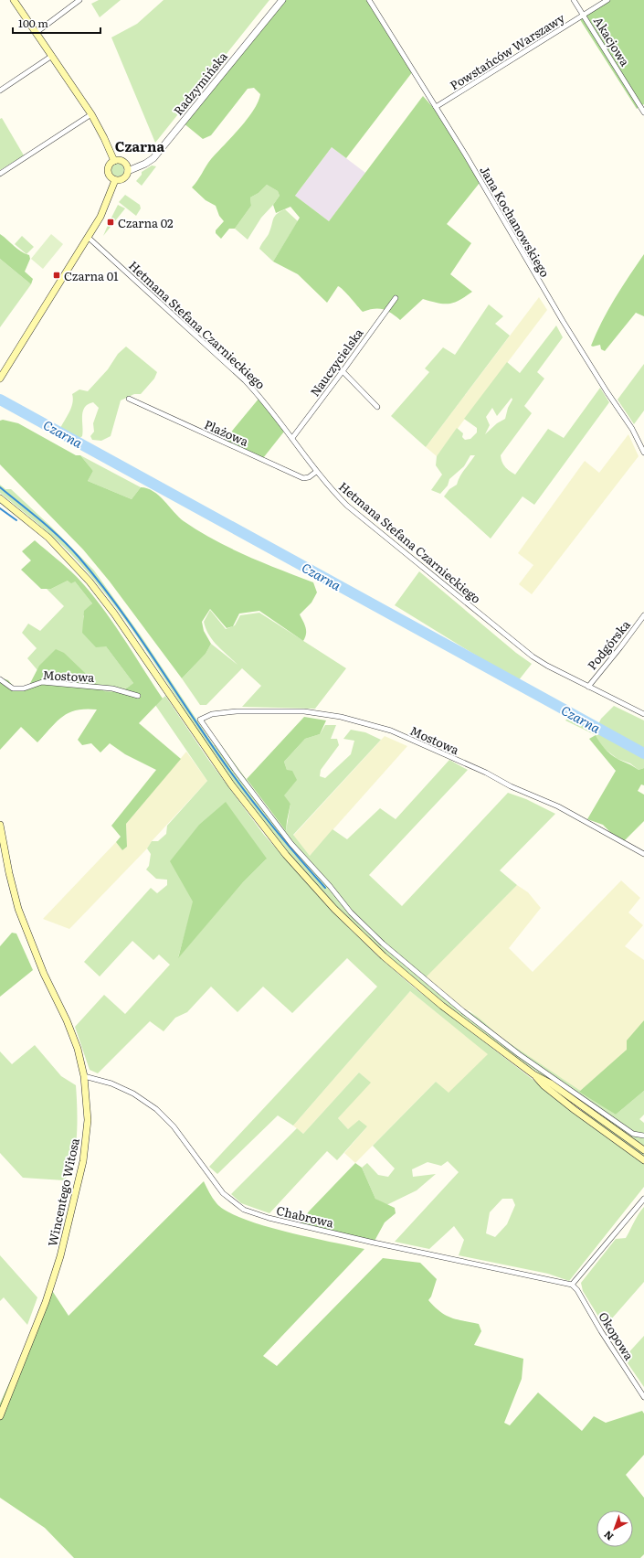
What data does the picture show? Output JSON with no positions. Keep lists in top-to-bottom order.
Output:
{
  "streets": {
    "main road": ["Wincentego Witosa"],
    "street": [
      "Akacjowa",
      "Powstańców Warszawy",
      "Radzymińska",
      "Jana Kochanowskiego",
      "Hetmana Stefana Czarnieckiego",
      "Nauczycielska",
      "Plażowa",
      "Podgórska",
      "Mostowa",
      "Chabrowa",
      "Okopowa"
    ]
  },
  "crossings": [
    ["Akacjowa", "Powstańców Warszawy"],
    ["Powstańców Warszawy", "Jana Kochanowskiego"],
    ["Hetmana Stefana Czarnieckiego", "Nauczycielska"],
    ["Hetmana Stefana Czarnieckiego", "Plażowa"],
    ["Hetmana Stefana Czarnieckiego", "Podgórska"],
    ["Wincentego Witosa", "Chabrowa"],
    ["Chabrowa", "Okopowa"]
  ],
  "districts": ["Czarna"],
  "water": ["Czarna"],
  "places": {
    "transit": ["Czarna 02", "Czarna 01"]
  },
  "scale_bar": "100 m",
  "north": "bottom left"
}
